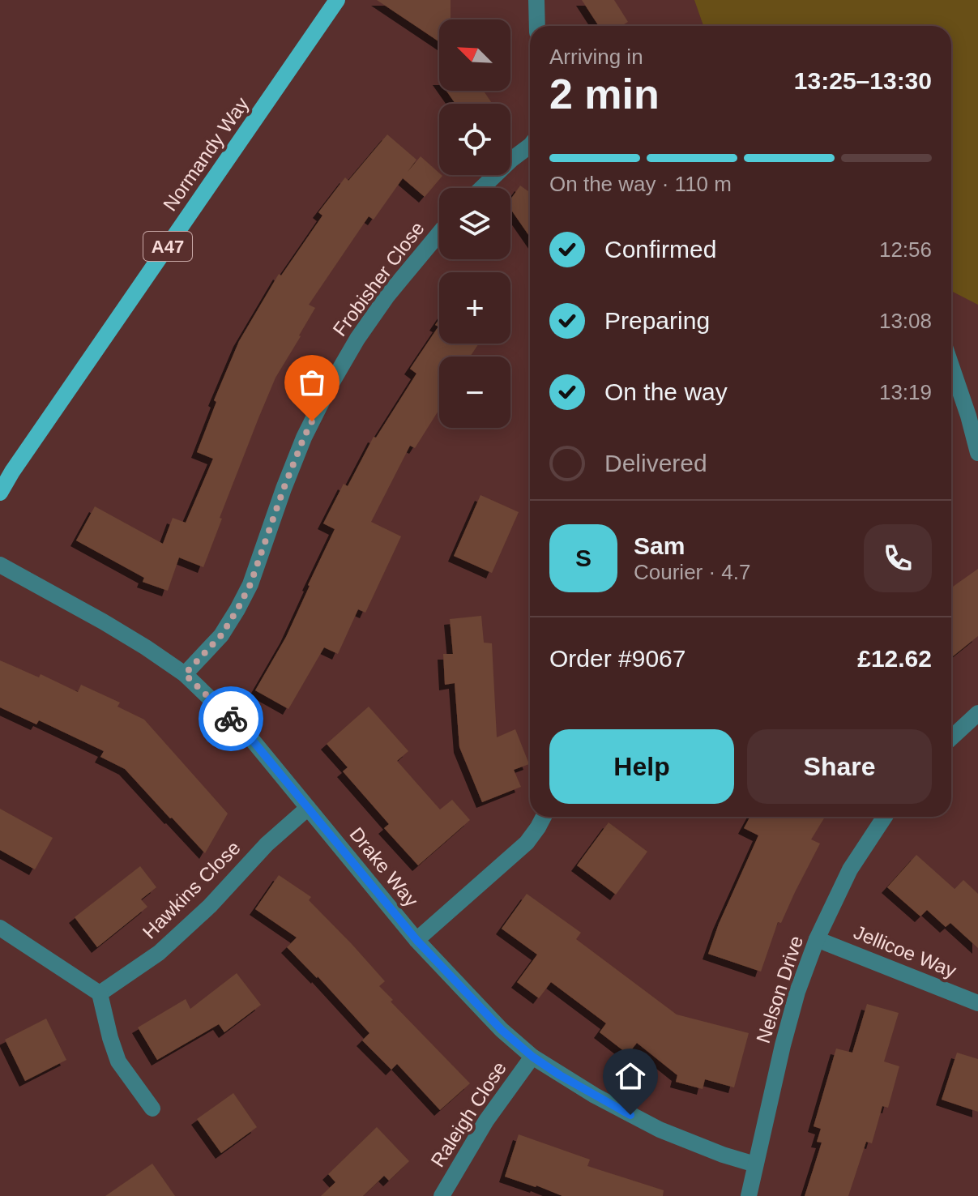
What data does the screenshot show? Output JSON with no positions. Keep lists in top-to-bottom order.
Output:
{
  "streets": {
    "main road": ["Normandy Way", "A47"],
    "street": [
      "Frobisher Close",
      "Drake Way",
      "Hawkins Close",
      "Jellicoe Way",
      "Nelson Drive",
      "Raleigh Close"
    ]
  },
  "crossings": [
    ["Frobisher Close", "Drake Way"],
    ["Drake Way", "Hawkins Close"],
    ["Drake Way", "Nelson Drive"],
    ["Drake Way", "Raleigh Close"],
    ["Jellicoe Way", "Nelson Drive"]
  ],
  "north": "top left",
  "page": {
    "map_buttons": ["+", "−"],
    "heading": ["2 min", "Arriving in", "13:25–13:30"],
    "panel": [
      "Sam",
      "Courier · 4.7",
      "Order #9067",
      "£12.62"
    ],
    "bar": "On the way · 110 m",
    "list": [
      ["Confirmed", "12:56"],
      ["Preparing", "13:08"],
      ["On the way", "13:19"],
      "Delivered"
    ],
    "round": "S",
    "buttons": ["Help", "Share"]
  }
}
